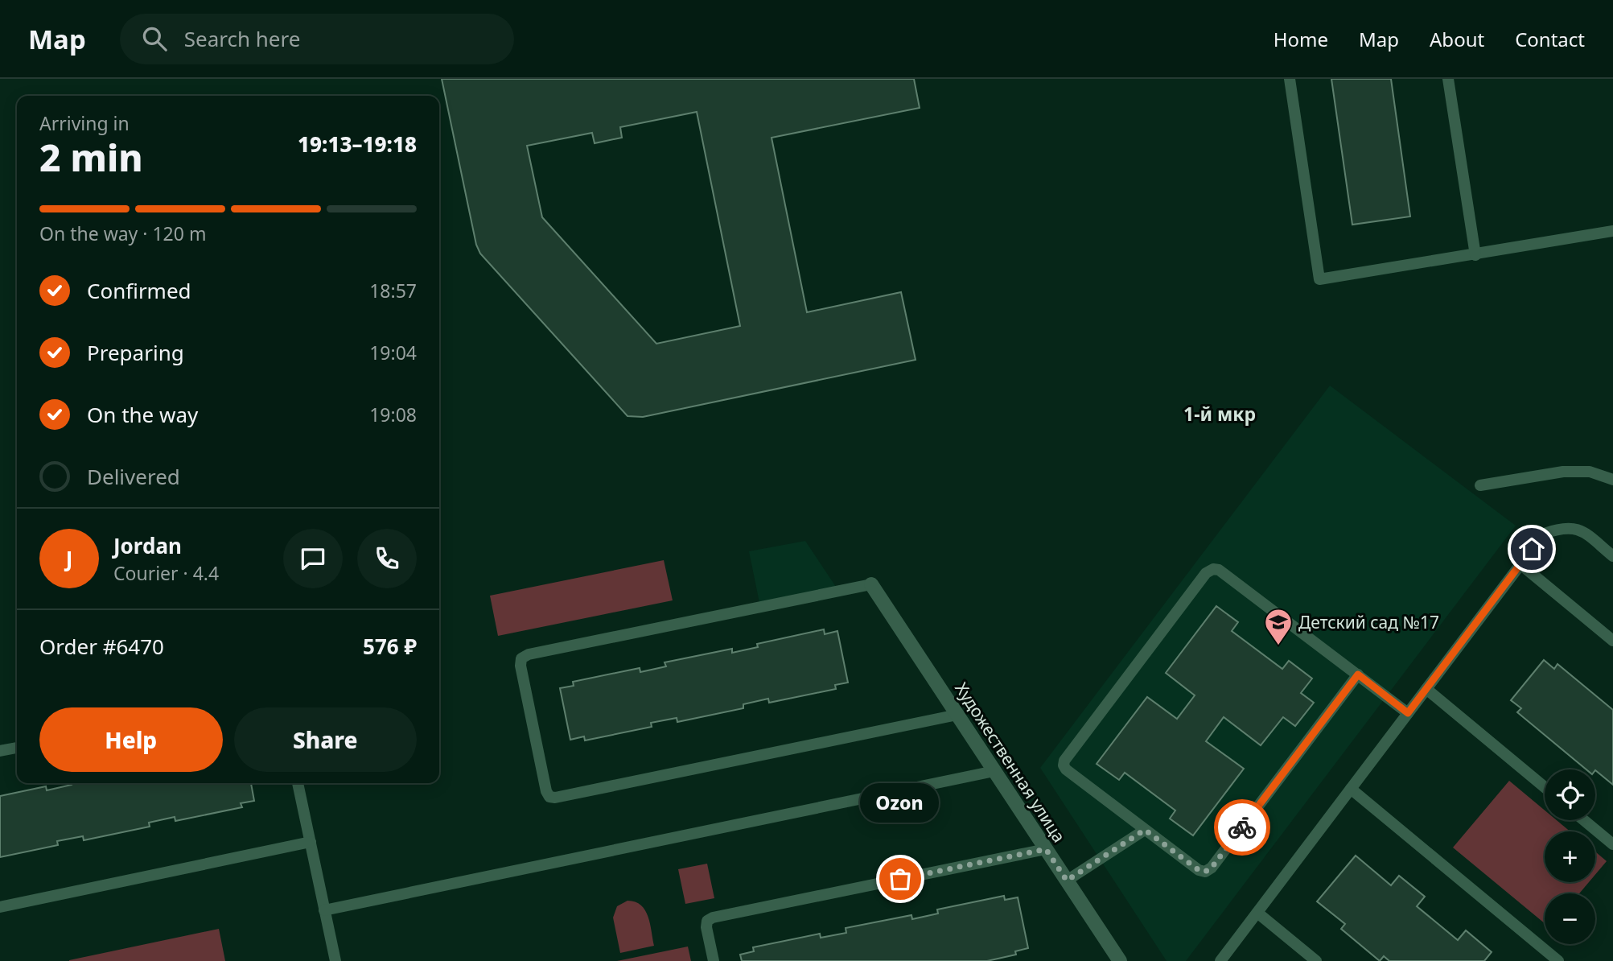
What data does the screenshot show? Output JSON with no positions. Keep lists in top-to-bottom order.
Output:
{
  "streets": {
    "street": ["Художественная улица"]
  },
  "districts": ["1-й мкр"],
  "places": {
    "school or university": ["Детский сад №17"],
    "other": ["Ozon"]
  },
  "page": {
    "header": "Map",
    "search": "Search here",
    "nav": [
      "Home",
      "Map",
      "About",
      "Contact"
    ],
    "heading": ["2 min", "Arriving in", "19:13–19:18"],
    "panel": [
      "Jordan",
      "Courier · 4.4",
      "Order #6470",
      "576 ₽"
    ],
    "bar": "On the way · 120 m",
    "list": [
      ["Confirmed", "18:57"],
      ["Preparing", "19:04"],
      ["On the way", "19:08"],
      "Delivered"
    ],
    "round": "J",
    "buttons": ["Help", "Share"],
    "map_buttons": ["+", "−"],
    "bubble": "Ozon"
  }
}
